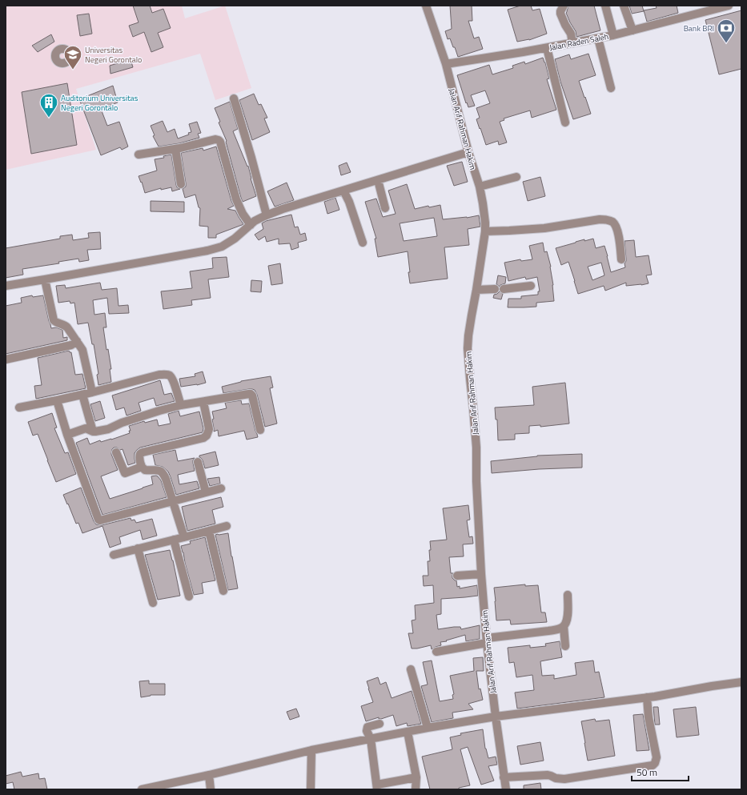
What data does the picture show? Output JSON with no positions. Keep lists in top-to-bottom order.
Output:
{
  "streets": {
    "street": ["Jalan Raden Saleh", "Jalan Arif Rahman Hakim"]
  },
  "crossings": [
    ["Jalan Raden Saleh", "Jalan Arif Rahman Hakim"]
  ],
  "places": {
    "bank": ["Bank BRI"],
    "school or university": ["Universitas Negeri Gorontalo"],
    "building": ["Auditorium Universitas Negeri Gorontalo"]
  },
  "scale_bar": "50 m"
}
